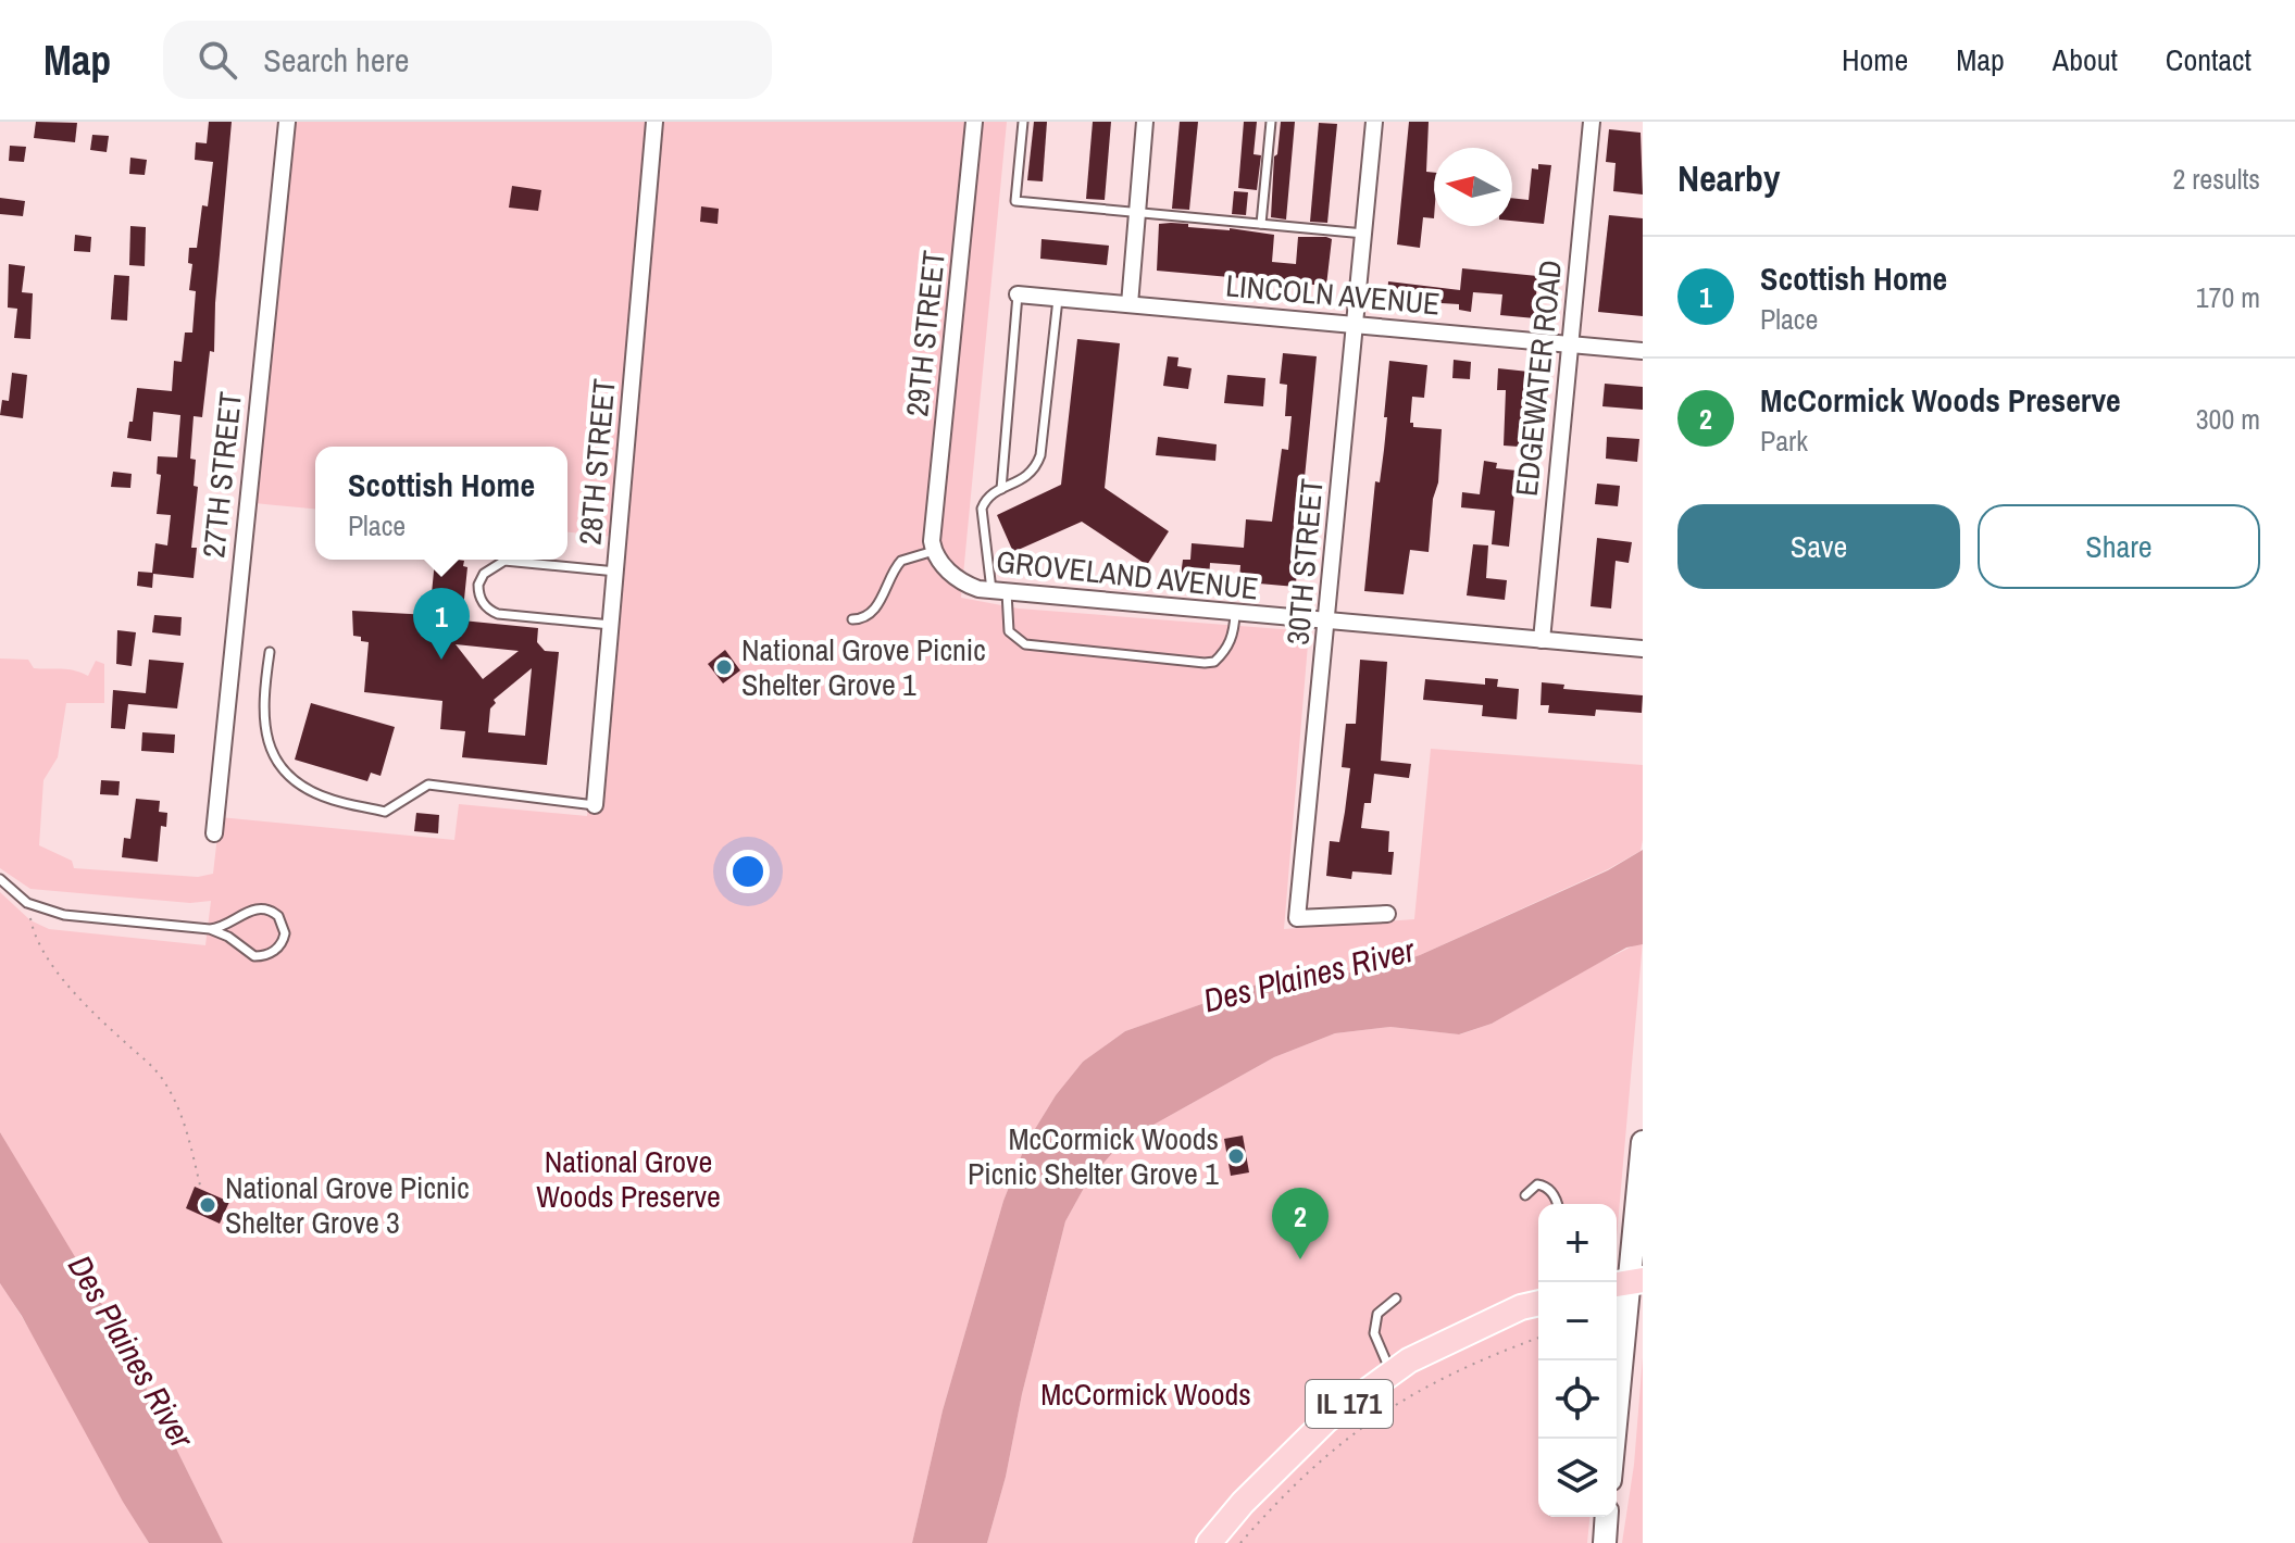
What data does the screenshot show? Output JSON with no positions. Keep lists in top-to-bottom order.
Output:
{
  "streets": {
    "main road": ["IL 171"],
    "street": [
      "LINCOLN AVENUE",
      "29TH STREET",
      "EDGEWATER ROAD",
      "28TH STREET",
      "27TH STREET",
      "30TH STREET",
      "GROVELAND AVENUE"
    ]
  },
  "crossings": [
    ["LINCOLN AVENUE", "EDGEWATER ROAD"],
    ["LINCOLN AVENUE", "30TH STREET"],
    ["29TH STREET", "GROVELAND AVENUE"],
    ["EDGEWATER ROAD", "GROVELAND AVENUE"],
    ["30TH STREET", "GROVELAND AVENUE"]
  ],
  "water": ["Des Plaines River"],
  "parks": ["National Grove Woods Preserve", "McCormick Woods"],
  "places": ["National Grove Picnic Shelter Grove 1", "McCormick Woods Picnic Shelter Grove 1", "National Grove Picnic Shelter Grove 3"],
  "north": "left",
  "page": {
    "header": "Map",
    "search": "Search here",
    "nav": [
      "Home",
      "Map",
      "About",
      "Contact"
    ],
    "heading": ["Nearby", "2 results"],
    "list": [
      {
        "mark": "1",
        "name": "Scottish Home",
        "note": "Place",
        "value": "170 m"
      },
      {
        "mark": "2",
        "name": "McCormick Woods Preserve",
        "note": "Park",
        "value": "300 m"
      }
    ],
    "popup": ["Scottish Home", "Place"],
    "buttons": ["Save", "Share"],
    "pins": ["1", "2"],
    "map_buttons": ["+", "−"]
  }
}
